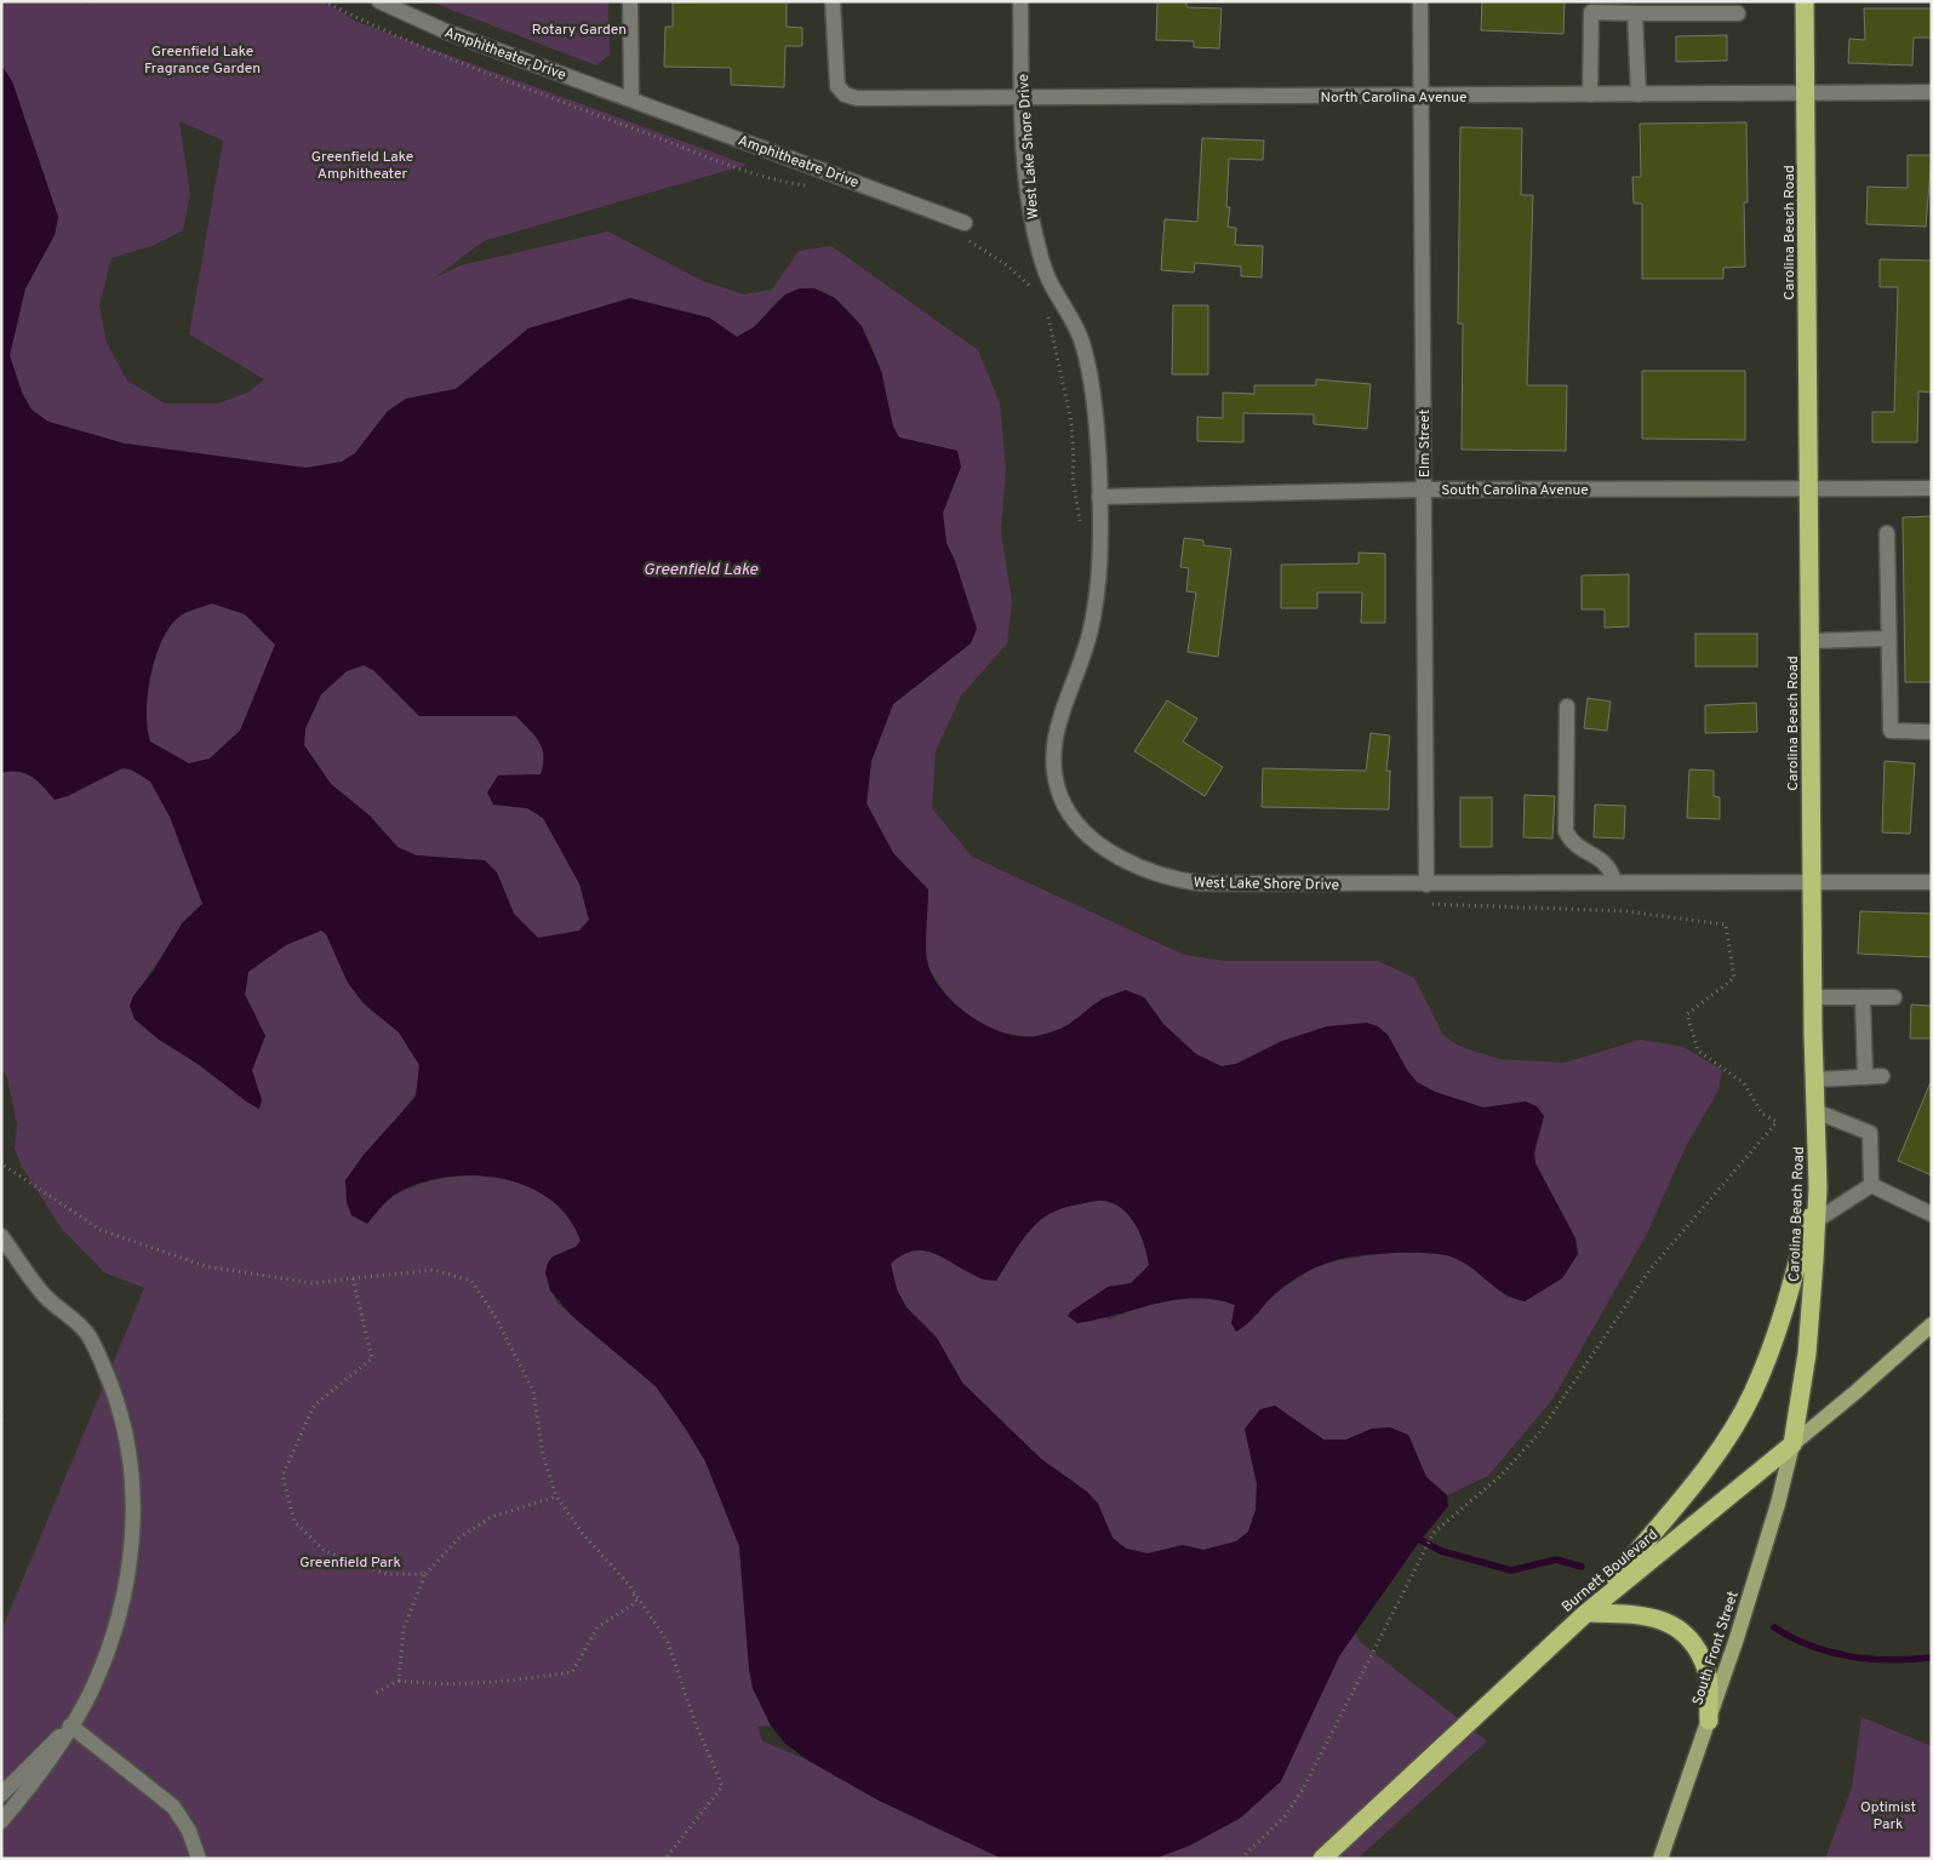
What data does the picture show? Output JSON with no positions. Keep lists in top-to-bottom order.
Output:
{
  "streets": {
    "highway": ["Carolina Beach Road", "Burnett Boulevard"],
    "main road": ["South Front Street"],
    "street": [
      "Amphitheater Drive",
      "North Carolina Avenue",
      "West Lake Shore Drive",
      "Amphitheatre Drive",
      "Elm Street",
      "South Carolina Avenue"
    ]
  },
  "crossings": [
    ["Amphitheater Drive", "Amphitheatre Drive"],
    ["North Carolina Avenue", "West Lake Shore Drive"],
    ["North Carolina Avenue", "Carolina Beach Road"],
    ["North Carolina Avenue", "Elm Street"],
    ["West Lake Shore Drive", "Carolina Beach Road"],
    ["West Lake Shore Drive", "Elm Street"],
    ["West Lake Shore Drive", "South Carolina Avenue"],
    ["Carolina Beach Road", "South Carolina Avenue"],
    ["Carolina Beach Road", "Burnett Boulevard"],
    ["Carolina Beach Road", "South Front Street"],
    ["Elm Street", "South Carolina Avenue"],
    ["Burnett Boulevard", "South Front Street"]
  ],
  "water": ["Greenfield Lake"],
  "parks": [
    "Rotary Garden",
    "Greenfield Lake Fragrance Garden",
    "Greenfield Lake Amphitheater",
    "Greenfield Park",
    "Optimist Park"
  ]
}
